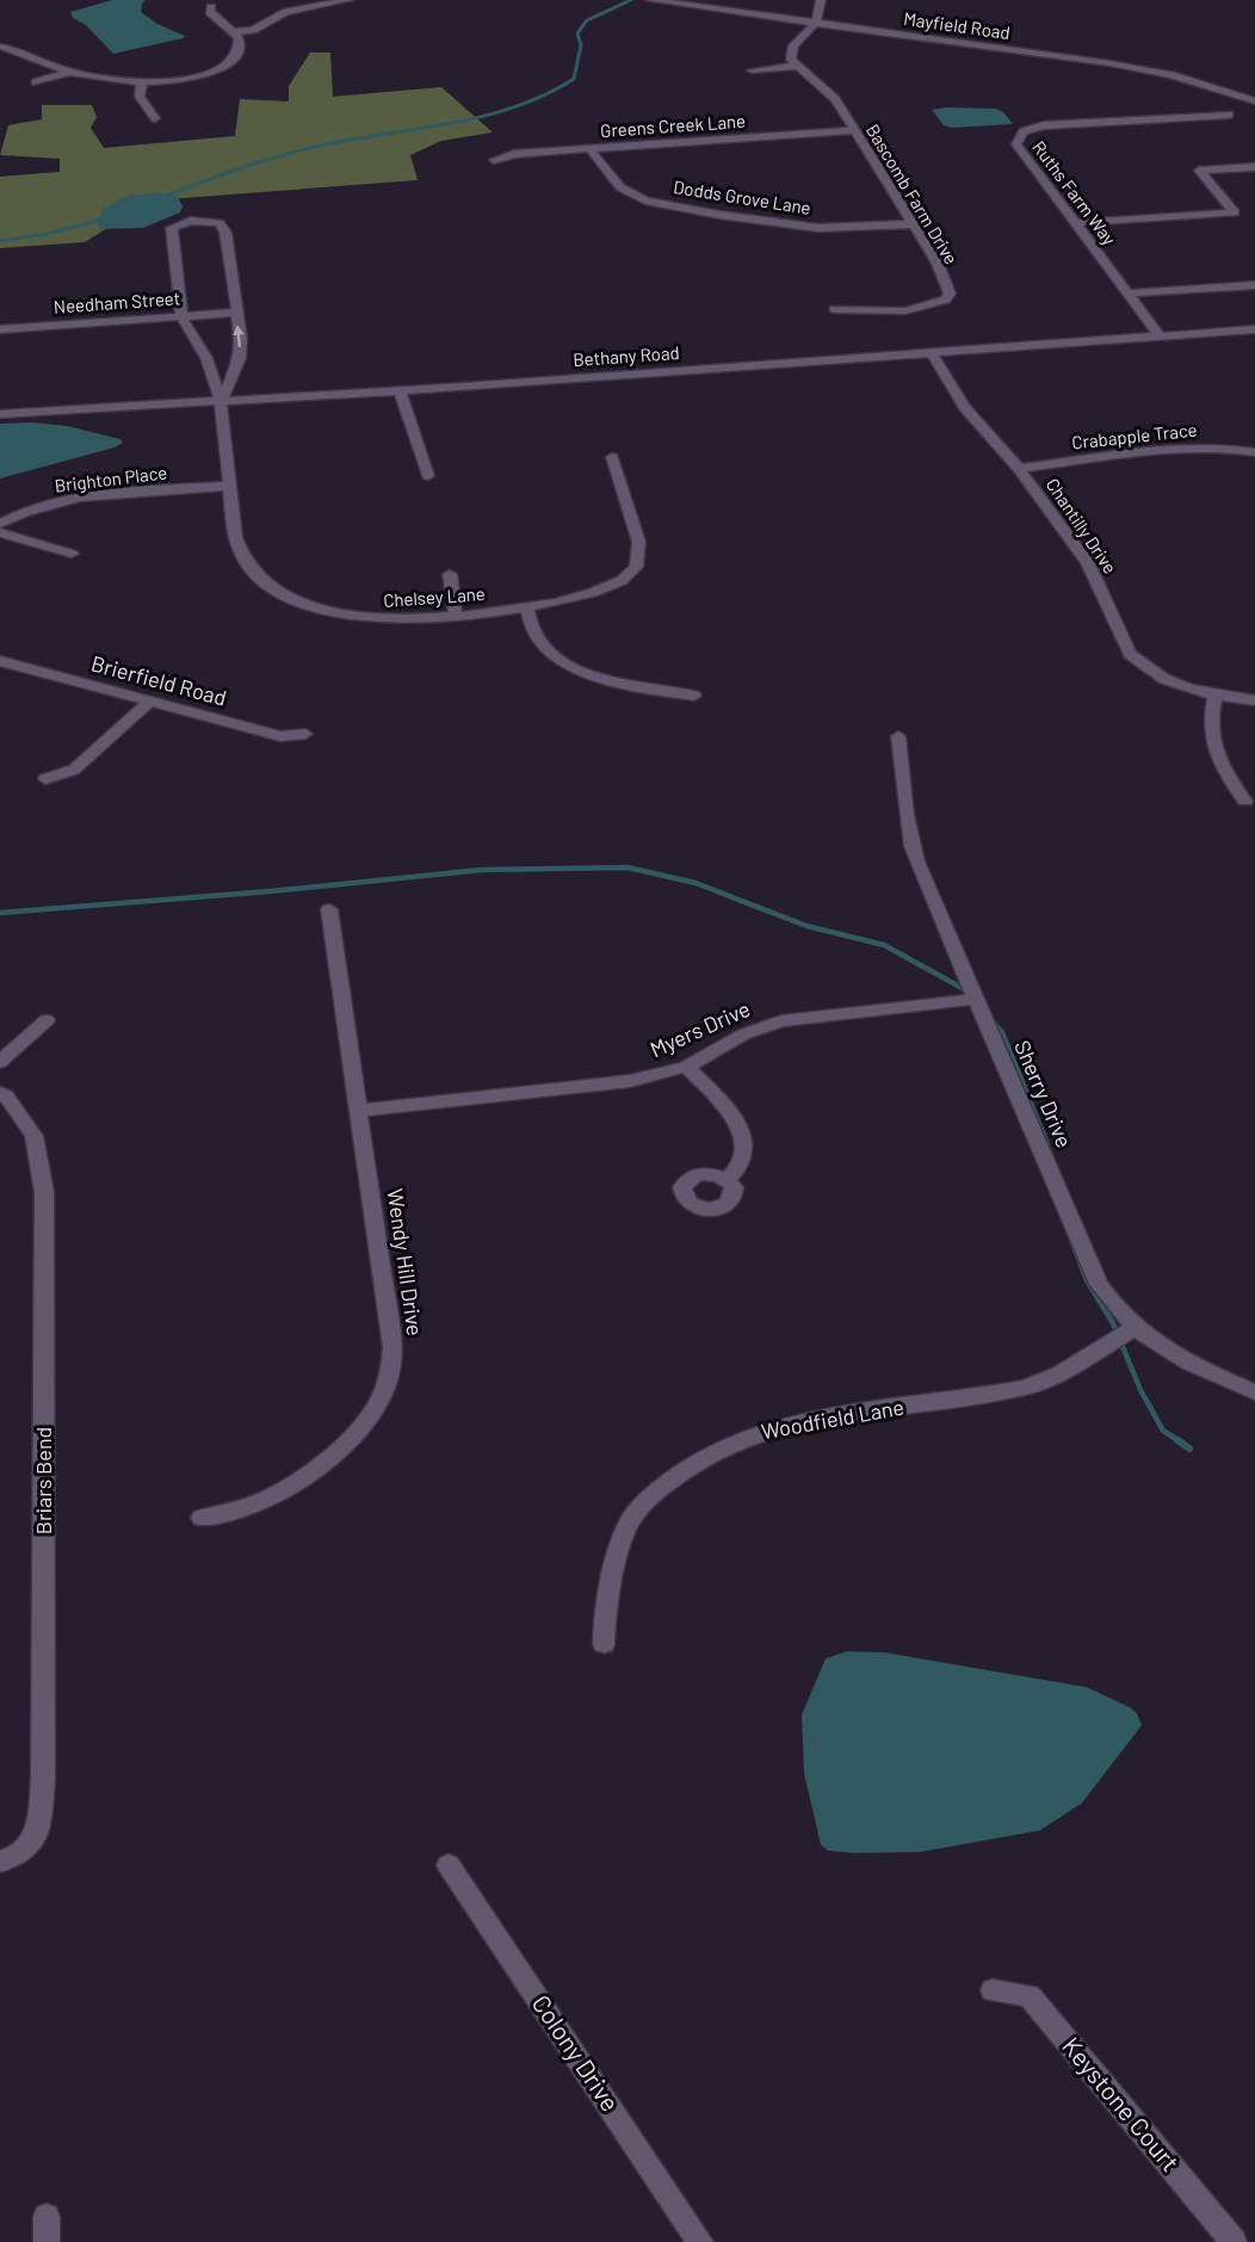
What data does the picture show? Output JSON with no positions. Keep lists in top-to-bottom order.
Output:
{
  "streets": {
    "street": [
      "Mayfield Road",
      "Greens Creek Lane",
      "Ruths Farm Way",
      "Bascomb Farm Drive",
      "Dodds Grove Lane",
      "Needham Street",
      "Bethany Road",
      "Crabapple Trace",
      "Brighton Place",
      "Chantilly Drive",
      "Chelsey Lane",
      "Brierfield Road",
      "Myers Drive",
      "Sherry Drive",
      "Wendy Hill Drive",
      "Woodfield Lane",
      "Briars Bend",
      "Colony Drive",
      "Keystone Court"
    ]
  },
  "crossings": [
    ["Greens Creek Lane", "Bascomb Farm Drive"],
    ["Greens Creek Lane", "Dodds Grove Lane"],
    ["Ruths Farm Way", "Bethany Road"],
    ["Bascomb Farm Drive", "Dodds Grove Lane"],
    ["Needham Street", "Chelsey Lane"],
    ["Bethany Road", "Chantilly Drive"],
    ["Bethany Road", "Chelsey Lane"],
    ["Crabapple Trace", "Chantilly Drive"],
    ["Brighton Place", "Chelsey Lane"],
    ["Myers Drive", "Sherry Drive"],
    ["Myers Drive", "Wendy Hill Drive"],
    ["Sherry Drive", "Woodfield Lane"]
  ]
}
